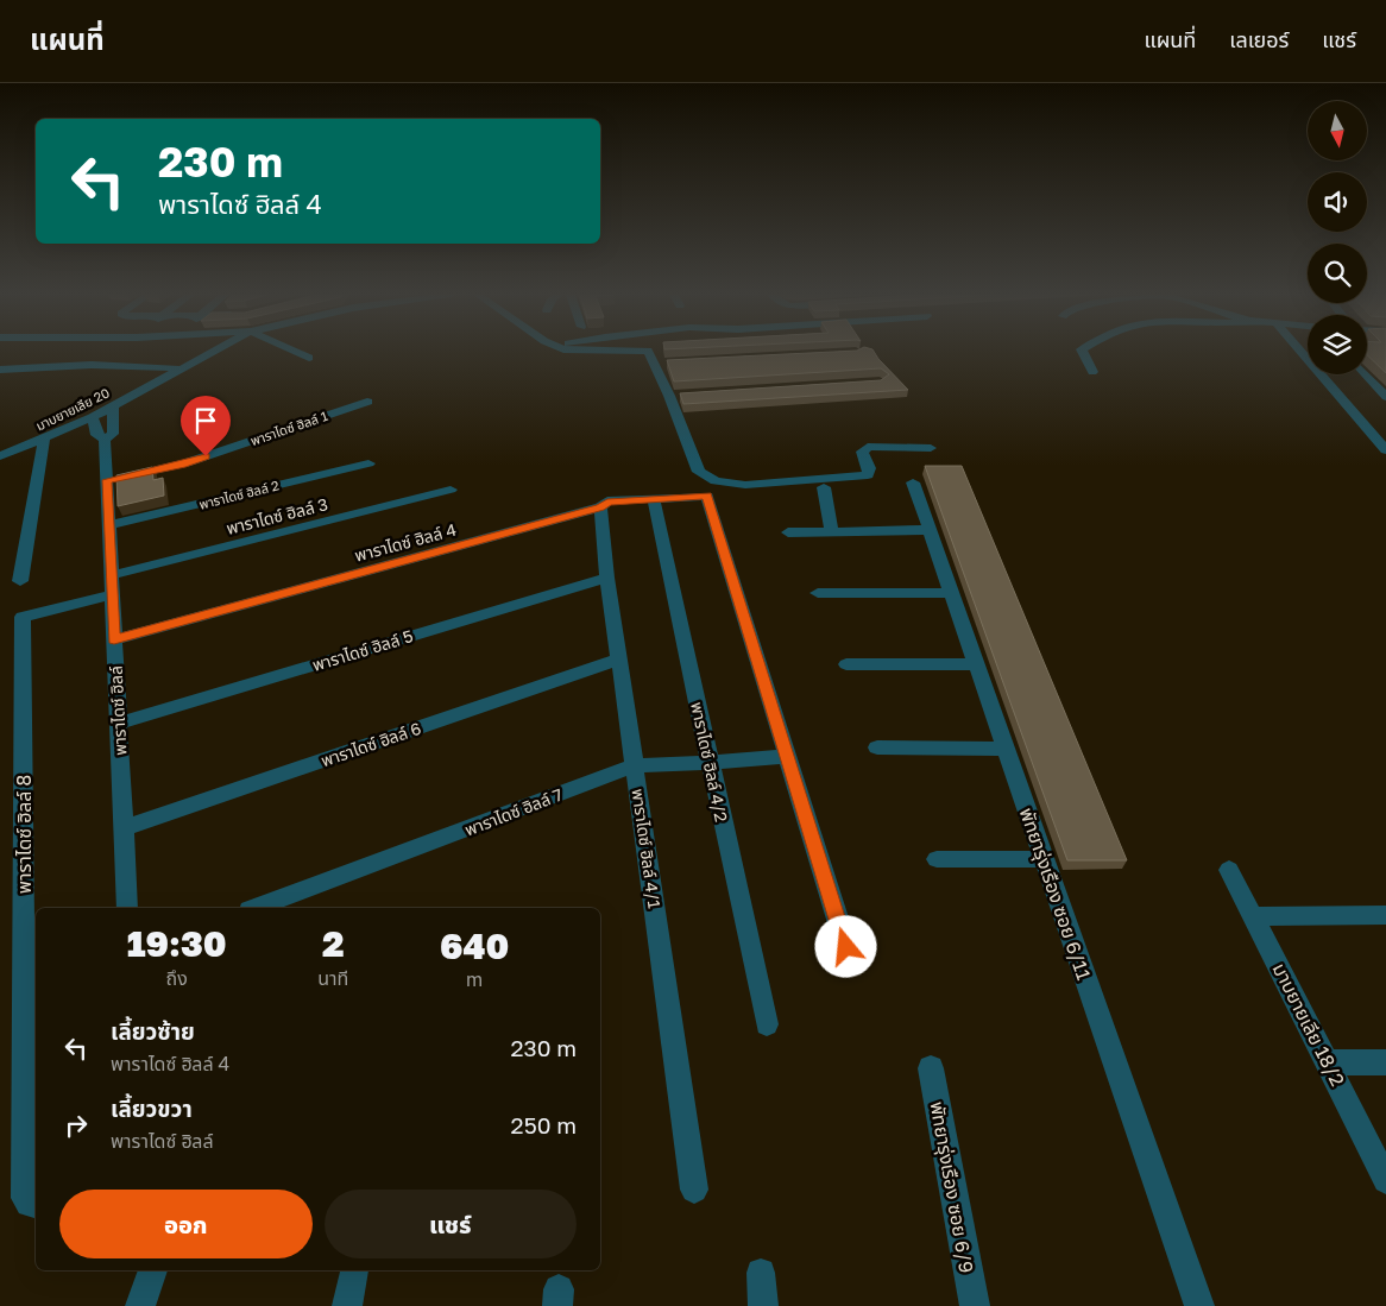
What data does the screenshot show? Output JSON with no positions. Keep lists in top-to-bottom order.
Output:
{
  "streets": {
    "street": [
      "มาบยายเลีย 20",
      "พาราไดซ์ ฮิลล์ 1",
      "พาราไดซ์ ฮิลล์ 2",
      "พาราไดซ์ ฮิลล์ 3",
      "พาราไดซ์ ฮิลล์ 4",
      "พาราไดซ์ ฮิลล์ 5",
      "พาราไดซ์ ฮิลล์",
      "พาราไดซ์ ฮิลล์ 6",
      "พาราไดซ์ ฮิลล์ 4/2",
      "พาราไดซ์ ฮิลล์ 7",
      "พาราไดซ์ ฮิลล์ 8",
      "พาราไดซ์ ฮิลล์ 4/1",
      "พัทยารุ่งเรือง ซอย 6/11",
      "มาบยายเลีย 18/2",
      "พัทยารุ่งเรือง ซอย 6/9"
    ]
  },
  "crossings": [
    ["มาบยายเลีย 20", "พาราไดซ์ ฮิลล์"],
    ["พาราไดซ์ ฮิลล์ 1", "พาราไดซ์ ฮิลล์"],
    ["พาราไดซ์ ฮิลล์ 2", "พาราไดซ์ ฮิลล์"],
    ["พาราไดซ์ ฮิลล์ 3", "พาราไดซ์ ฮิลล์"],
    ["พาราไดซ์ ฮิลล์ 4", "พาราไดซ์ ฮิลล์"],
    ["พาราไดซ์ ฮิลล์ 4", "พาราไดซ์ ฮิลล์ 4/2"],
    ["พาราไดซ์ ฮิลล์ 4", "พาราไดซ์ ฮิลล์ 7"],
    ["พาราไดซ์ ฮิลล์ 4", "พาราไดซ์ ฮิลล์ 4/1"],
    ["พาราไดซ์ ฮิลล์ 5", "พาราไดซ์ ฮิลล์"],
    ["พาราไดซ์ ฮิลล์ 5", "พาราไดซ์ ฮิลล์ 4/1"],
    ["พาราไดซ์ ฮิลล์", "พาราไดซ์ ฮิลล์ 6"],
    ["พาราไดซ์ ฮิลล์", "พาราไดซ์ ฮิลล์ 8"],
    ["พาราไดซ์ ฮิลล์ 6", "พาราไดซ์ ฮิลล์ 4/1"],
    ["พาราไดซ์ ฮิลล์ 4/2", "พาราไดซ์ ฮิลล์ 7"],
    ["พาราไดซ์ ฮิลล์ 7", "พาราไดซ์ ฮิลล์ 4/1"]
  ],
  "north": "bottom",
  "page": {
    "header": "แผนที่",
    "nav": ["แผนที่", "เลเยอร์", "แชร์"],
    "turn": ["230 m", "พาราไดซ์ ฮิลล์ 4"],
    "eta": [
      "19:30",
      "ถึง",
      "2",
      "นาที",
      "640",
      "m"
    ],
    "list": [
      {
        "name": "เลี้ยวซ้าย",
        "note": "พาราไดซ์ ฮิลล์ 4",
        "value": "230 m"
      },
      {
        "name": "เลี้ยวขวา",
        "note": "พาราไดซ์ ฮิลล์",
        "value": "250 m"
      }
    ],
    "buttons": ["ออก", "แชร์"]
  }
}
